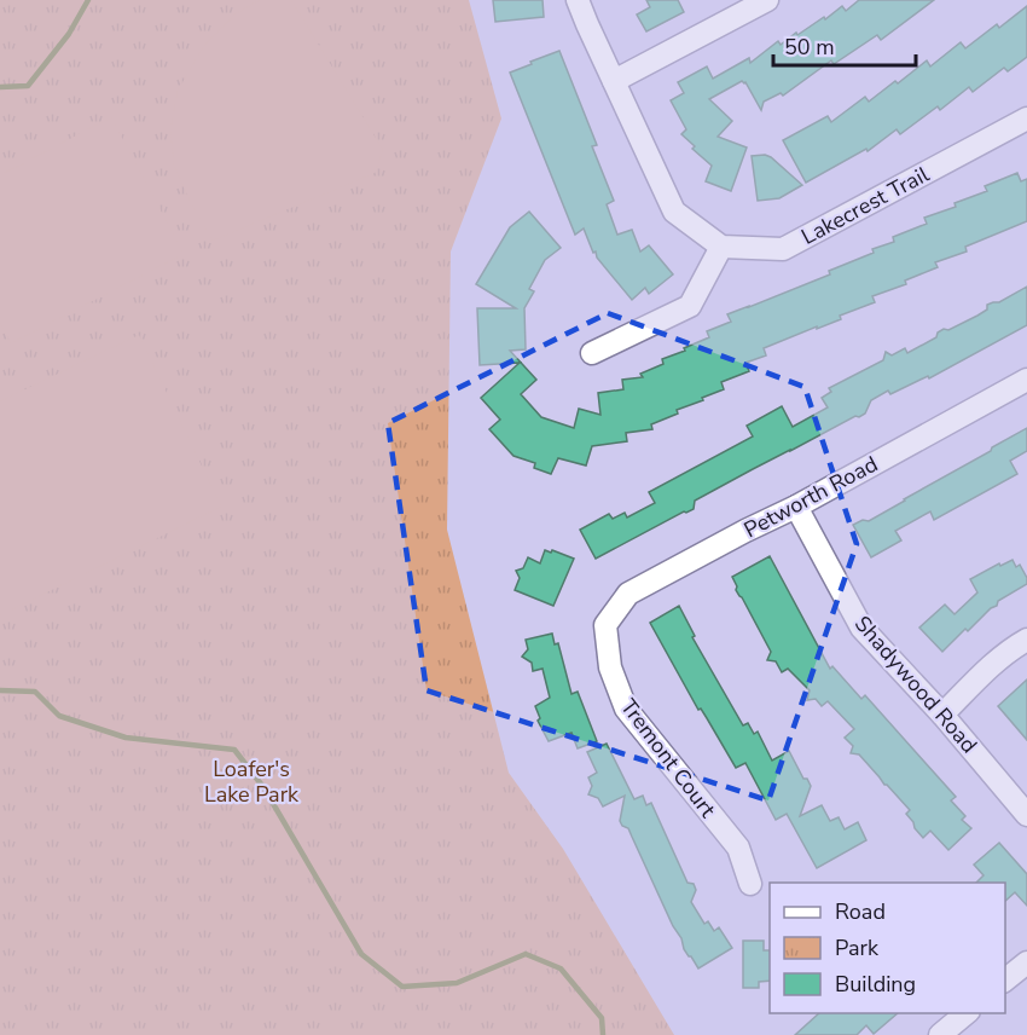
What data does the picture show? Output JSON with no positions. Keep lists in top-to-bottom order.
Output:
{
  "streets": {
    "street": [
      "Lakecrest Trail",
      "Petworth Road",
      "Shadywood Road",
      "Tremont Court"
    ]
  },
  "crossings": [
    ["Petworth Road", "Shadywood Road"],
    ["Petworth Road", "Tremont Court"]
  ],
  "parks": ["Loafer's Lake Park"],
  "legend": ["Road", "Park", "Building"],
  "scale_bar": "50 m"
}
